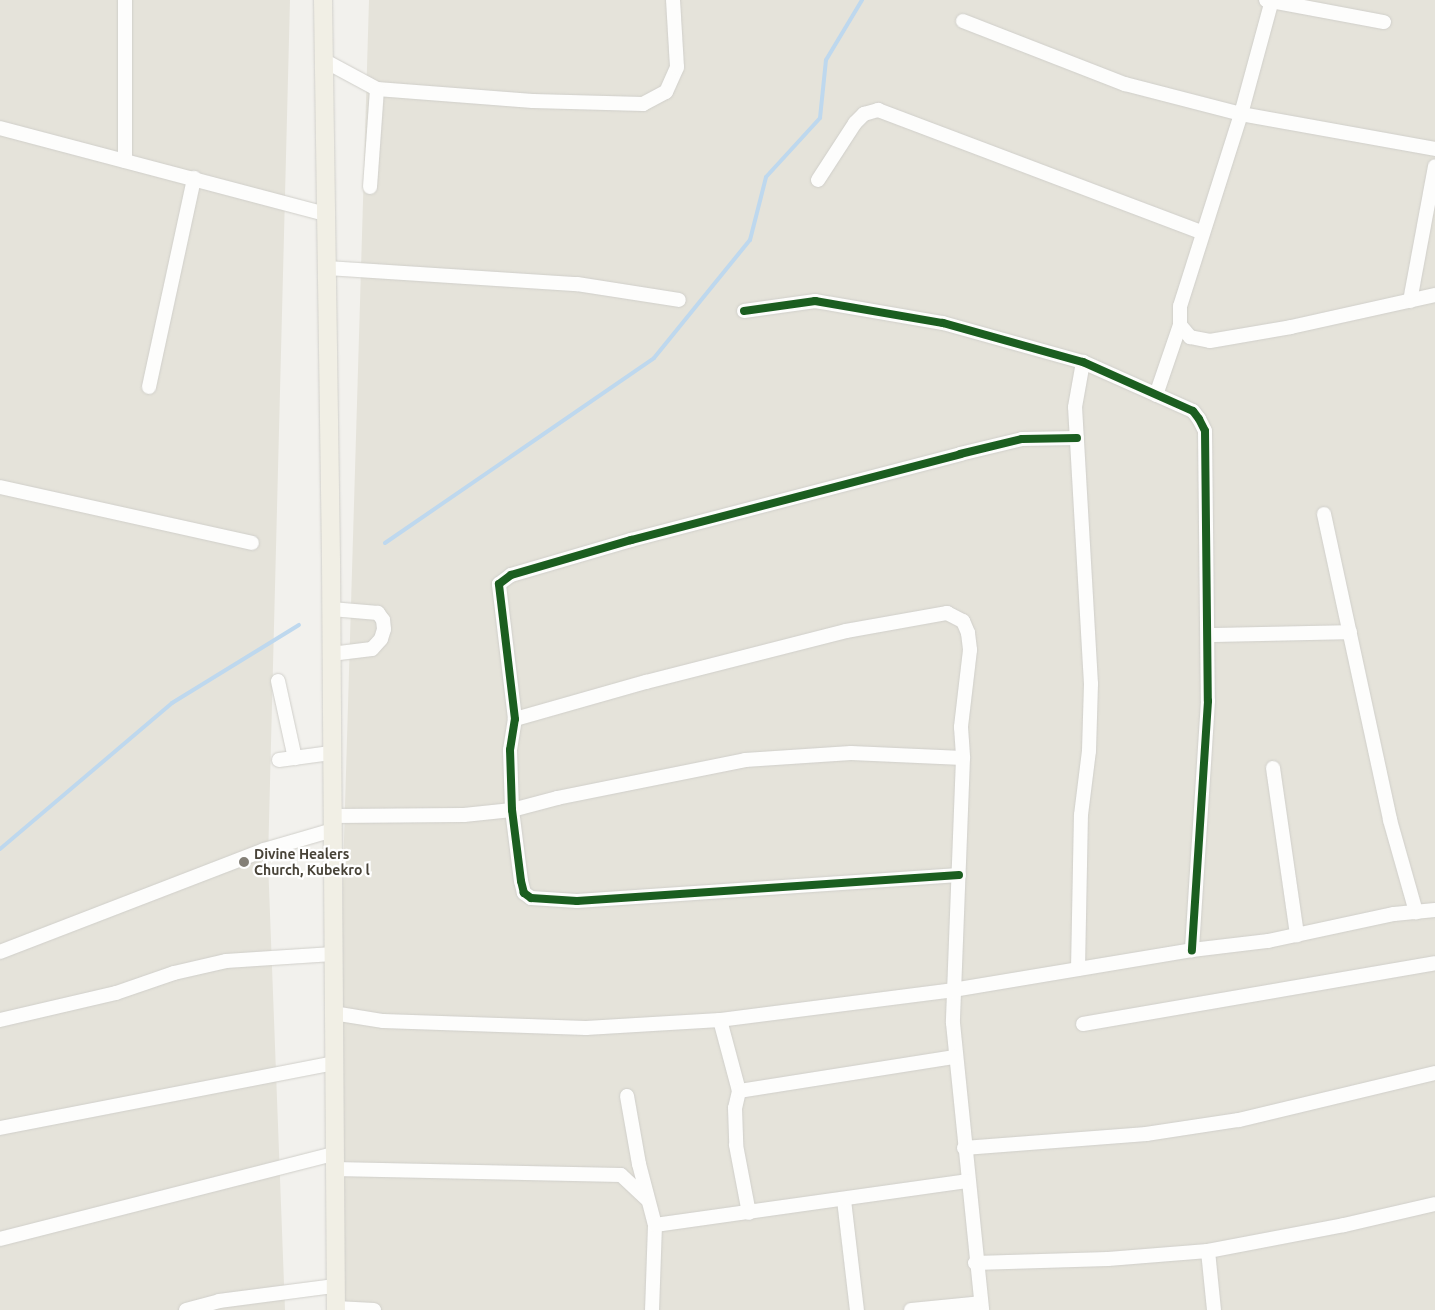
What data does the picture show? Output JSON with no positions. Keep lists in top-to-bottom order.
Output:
{
  "places": ["Divine Healers Church, Kubekro l"]
}
